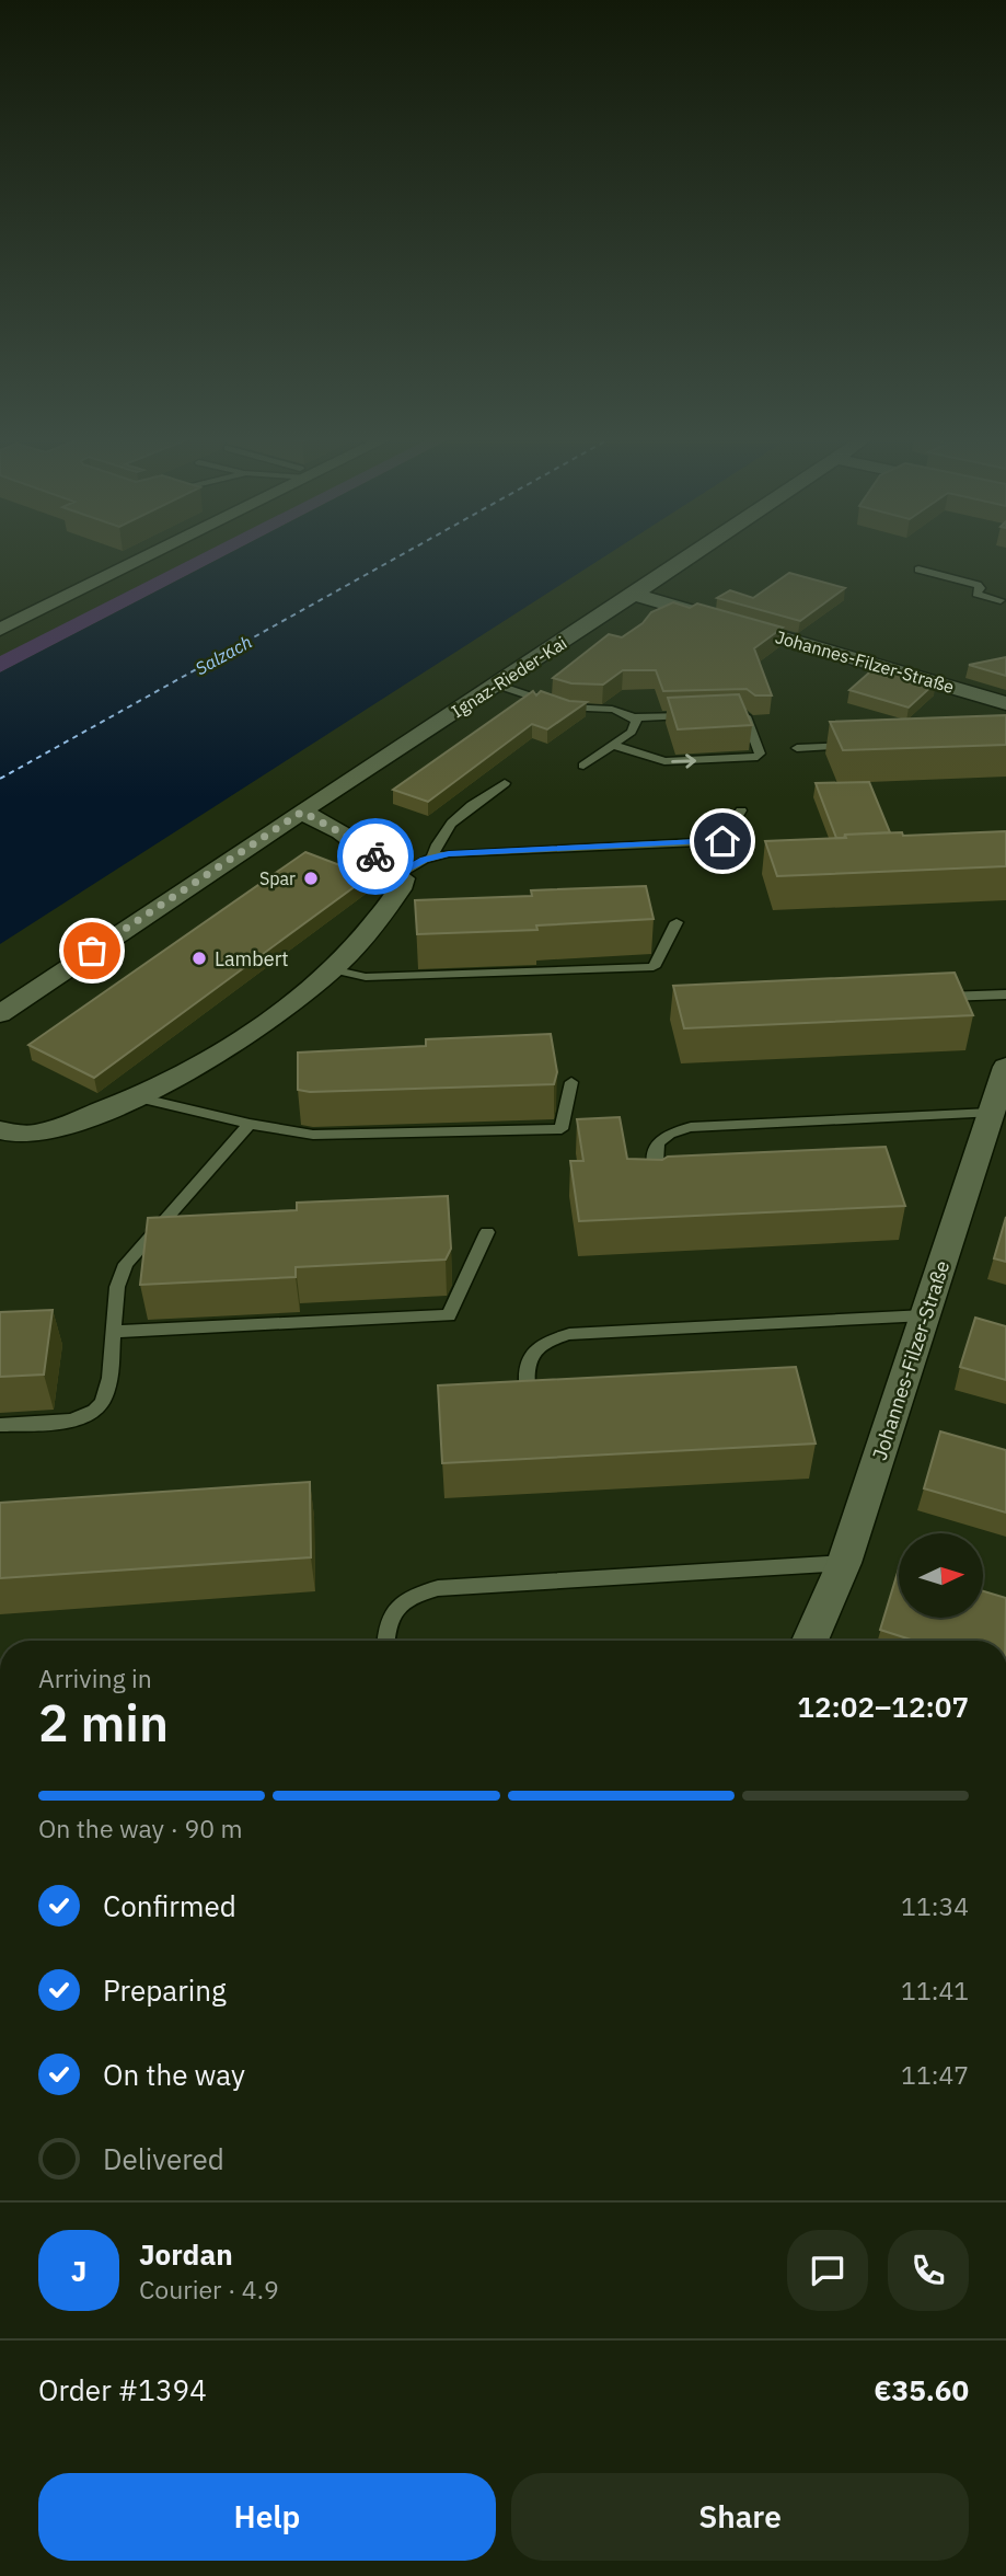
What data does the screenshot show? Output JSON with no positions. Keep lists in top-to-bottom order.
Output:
{
  "streets": {
    "street": ["Johannes-Filzer-Straße", "Ignaz-Rieder-Kai"]
  },
  "crossings": [
    ["Johannes-Filzer-Straße", "Ignaz-Rieder-Kai"]
  ],
  "water": ["Salzach"],
  "places": ["Spar", "Lambert"],
  "north": "right",
  "page": {
    "heading": ["2 min", "Arriving in", "12:02–12:07"],
    "panel": [
      "Jordan",
      "Courier · 4.9",
      "Order #1394",
      "€35.60"
    ],
    "bar": "On the way · 90 m",
    "list": [
      ["Confirmed", "11:34"],
      ["Preparing", "11:41"],
      ["On the way", "11:47"],
      "Delivered"
    ],
    "round": "J",
    "buttons": ["Help", "Share"]
  }
}
